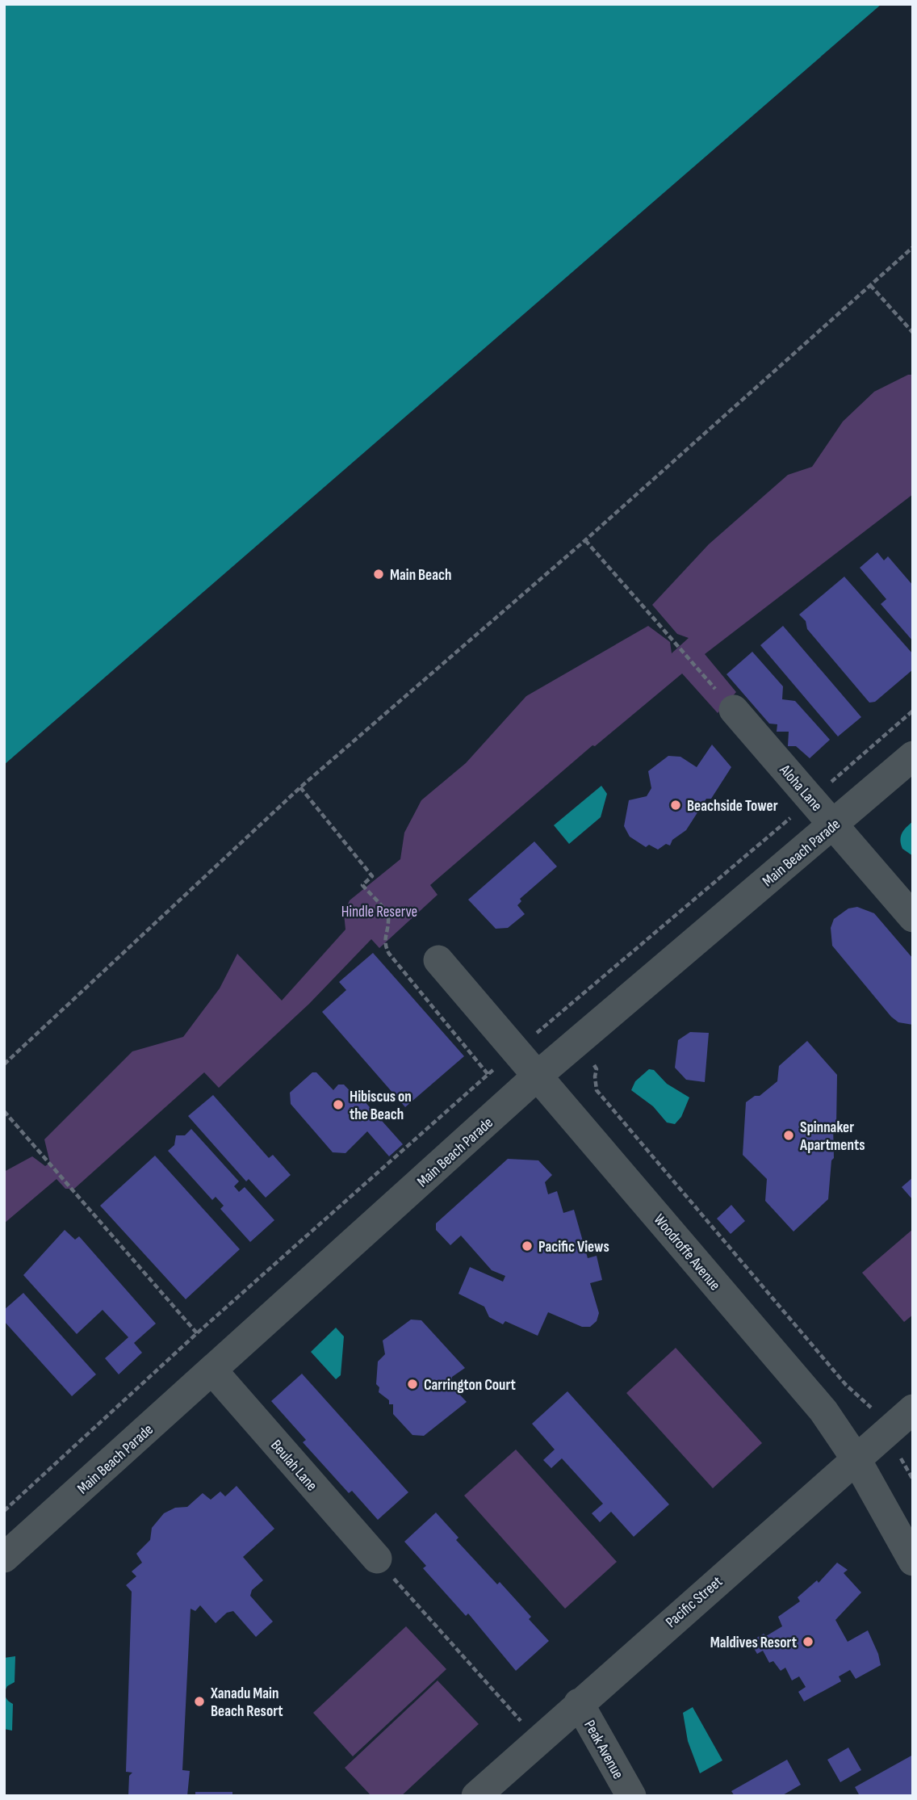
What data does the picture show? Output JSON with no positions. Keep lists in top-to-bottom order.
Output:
{
  "streets": {
    "street": [
      "Aloha Lane",
      "Main Beach Parade",
      "Woodroffe Avenue",
      "Beulah Lane",
      "Pacific Street",
      "Peak Avenue"
    ]
  },
  "crossings": [
    ["Aloha Lane", "Main Beach Parade"],
    ["Main Beach Parade", "Woodroffe Avenue"],
    ["Main Beach Parade", "Beulah Lane"],
    ["Woodroffe Avenue", "Pacific Street"],
    ["Pacific Street", "Peak Avenue"]
  ],
  "parks": ["Hindle Reserve"],
  "places": [
    "Main Beach",
    "Beachside Tower",
    "Hibiscus on the Beach",
    "Spinnaker Apartments",
    "Pacific Views",
    "Carrington Court",
    "Maldives Resort",
    "Xanadu Main Beach Resort"
  ]
}
